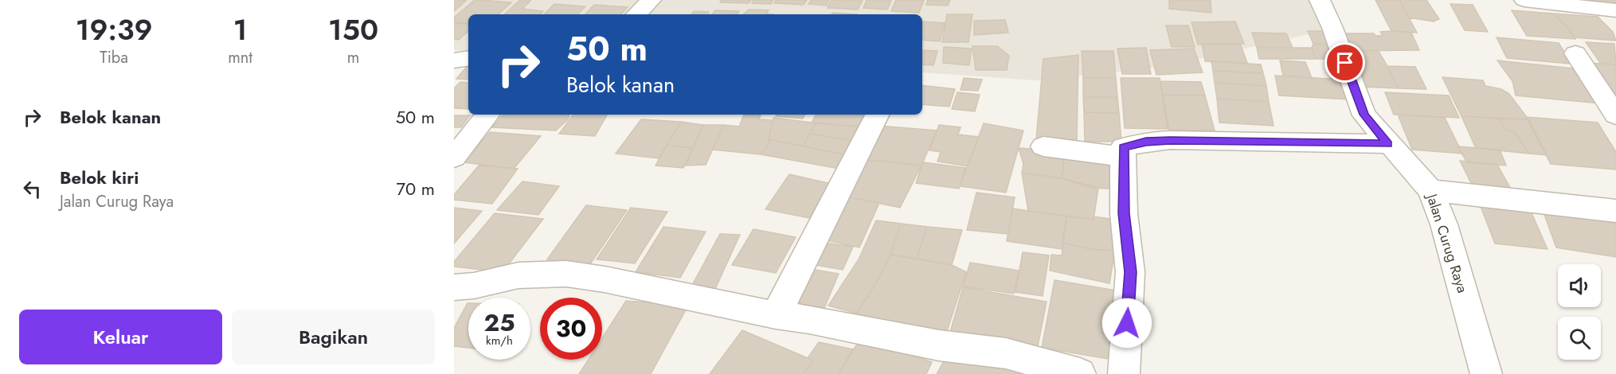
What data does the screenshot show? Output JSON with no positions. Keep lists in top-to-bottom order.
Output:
{
  "streets": {
    "street": ["Jalan Curug Raya"]
  },
  "page": {
    "eta": [
      "19:39",
      "Tiba",
      "1",
      "mnt",
      "150",
      "m"
    ],
    "turn": ["50 m", "Belok kanan"],
    "list": [
      {
        "name": "Belok kanan",
        "value": "50 m"
      },
      {
        "name": "Belok kiri",
        "note": "Jalan Curug Raya",
        "value": "70 m"
      }
    ],
    "speed": "25 km/h",
    "limit": "30",
    "buttons": ["Keluar", "Bagikan"]
  }
}
